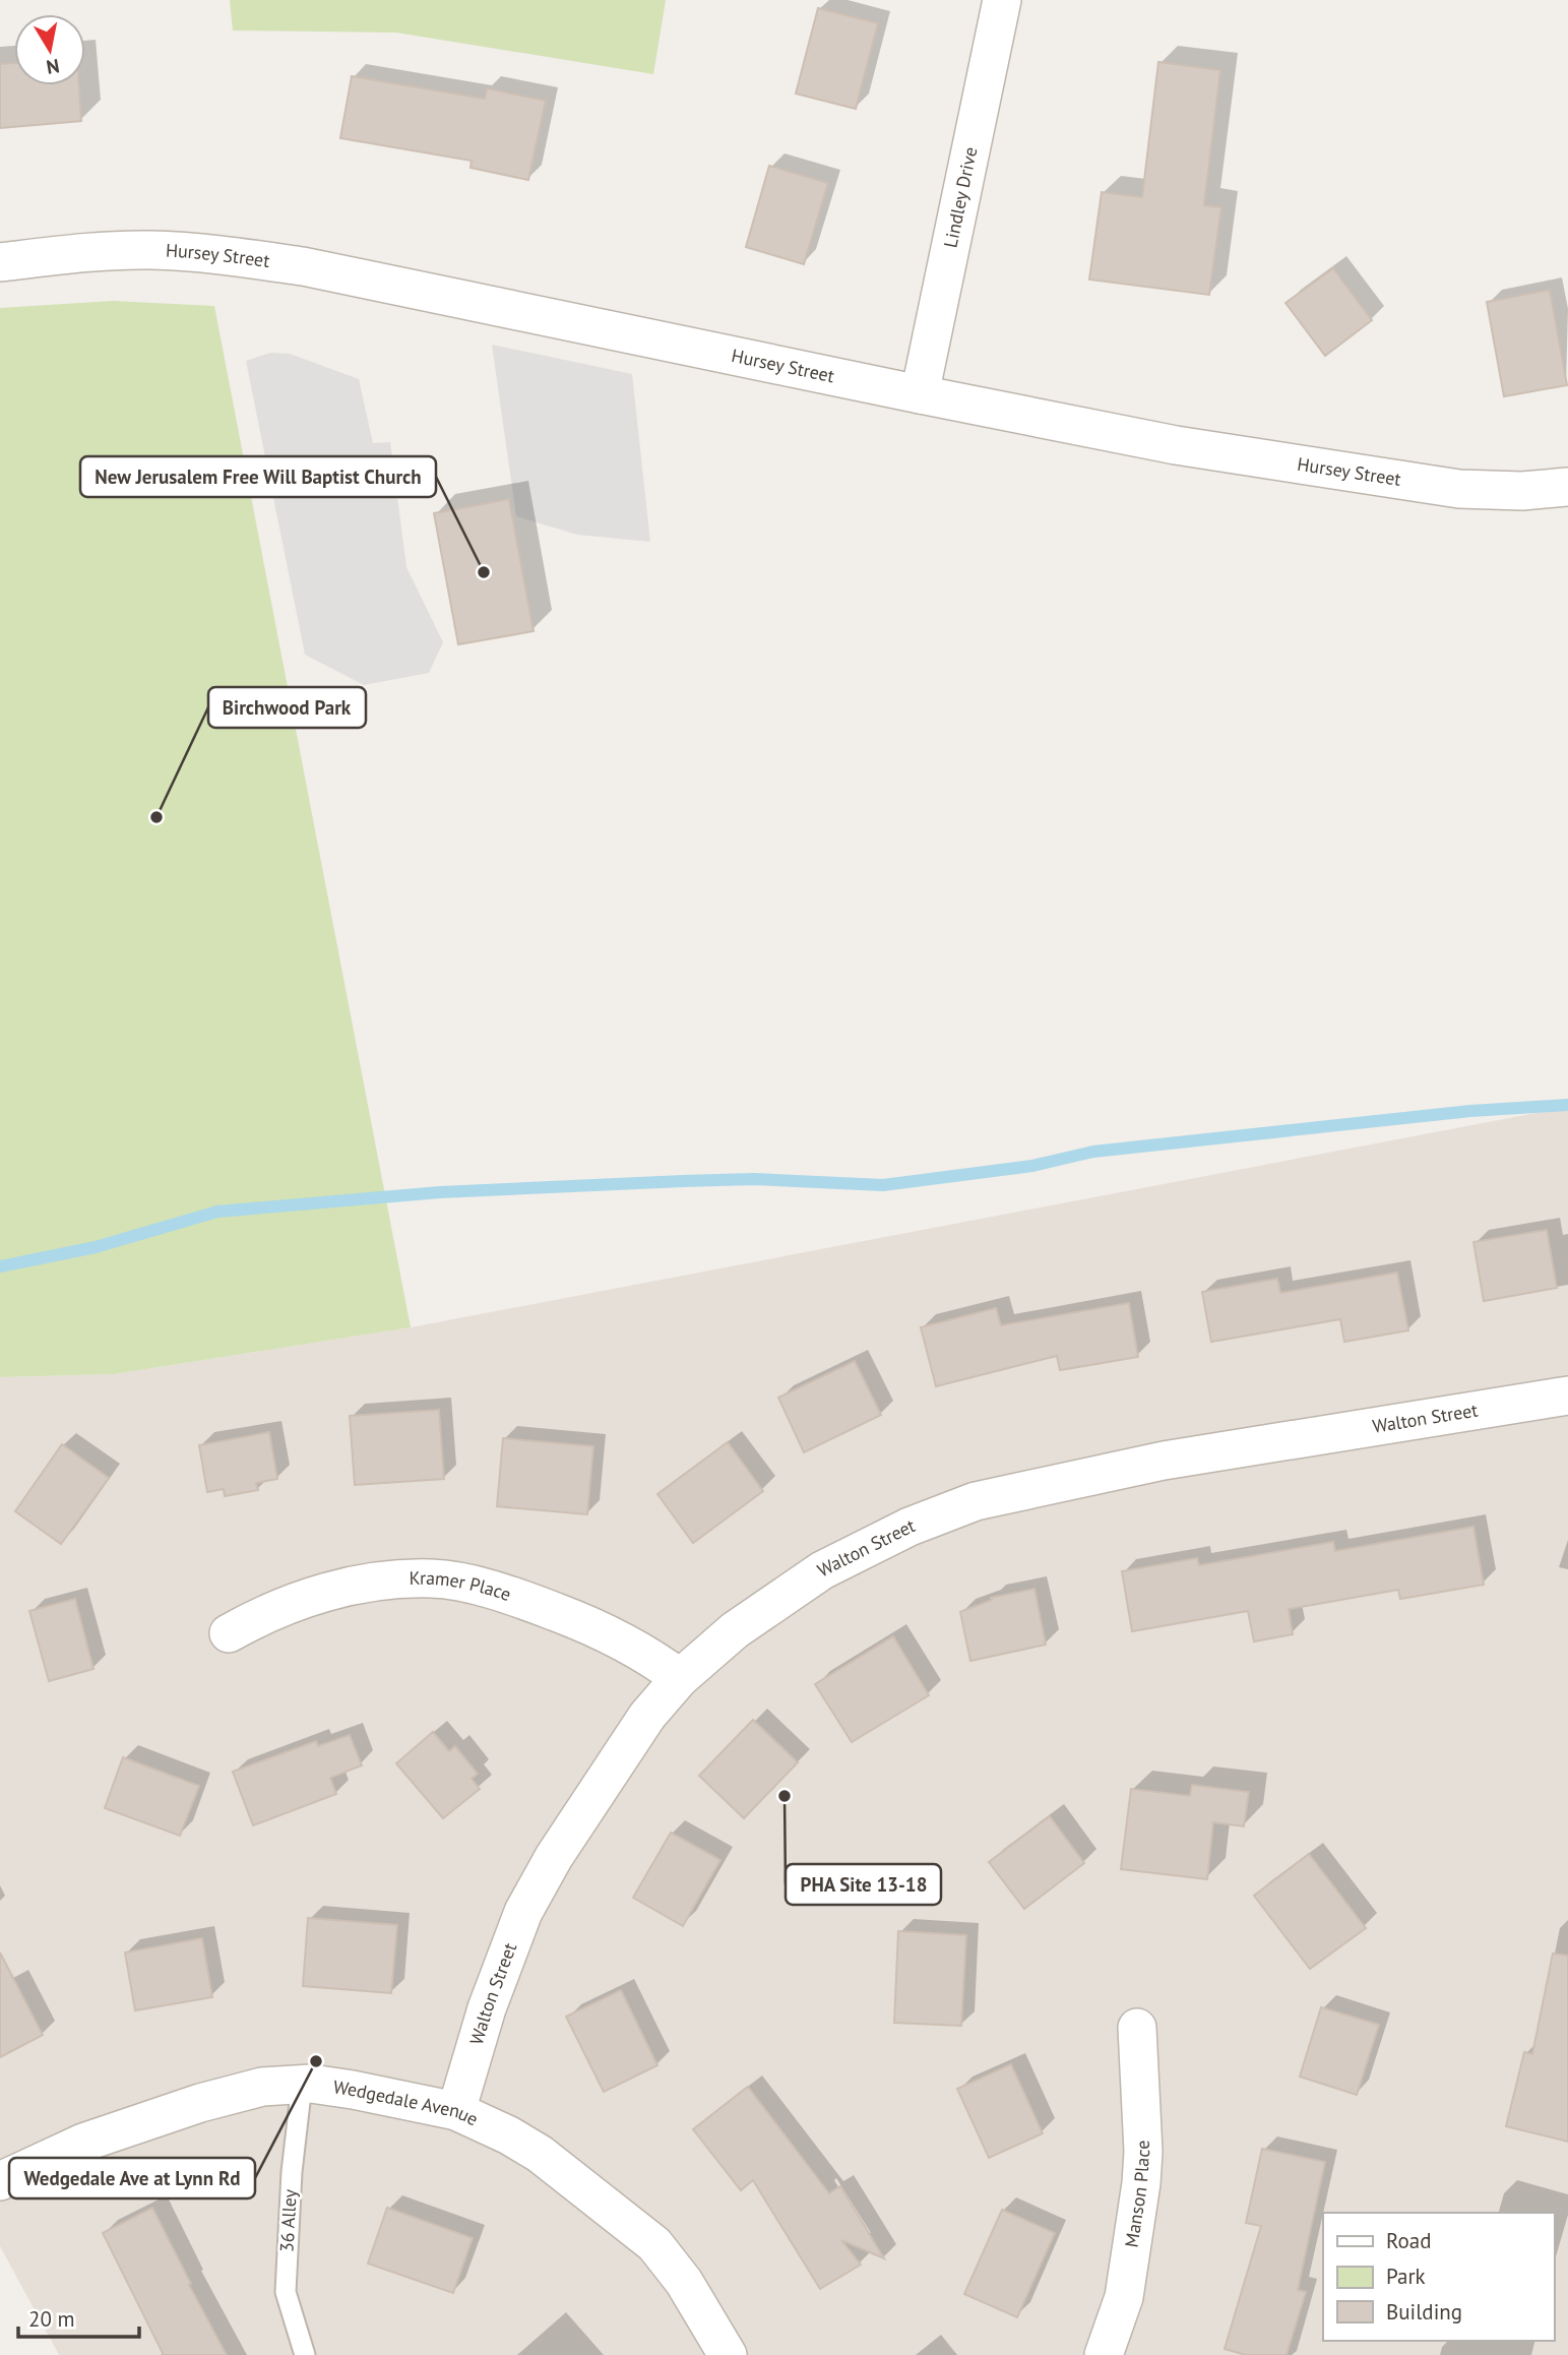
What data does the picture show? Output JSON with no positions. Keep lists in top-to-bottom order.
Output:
{
  "streets": {
    "street": [
      "Lindley Drive",
      "Hursey Street",
      "Walton Street",
      "Kramer Place",
      "Wedgedale Avenue",
      "Manson Place"
    ],
    "lane": ["36 Alley"]
  },
  "crossings": [
    ["Lindley Drive", "Hursey Street"],
    ["Walton Street", "Kramer Place"],
    ["Walton Street", "Wedgedale Avenue"],
    ["Wedgedale Avenue", "36 Alley"]
  ],
  "places": [
    "New Jerusalem Free Will Baptist Church",
    "Birchwood Park",
    "PHA Site 13-18",
    "Wedgedale Ave at Lynn Rd"
  ],
  "legend": ["Road", "Park", "Building"],
  "scale_bar": "20 m",
  "north": "bottom"
}
